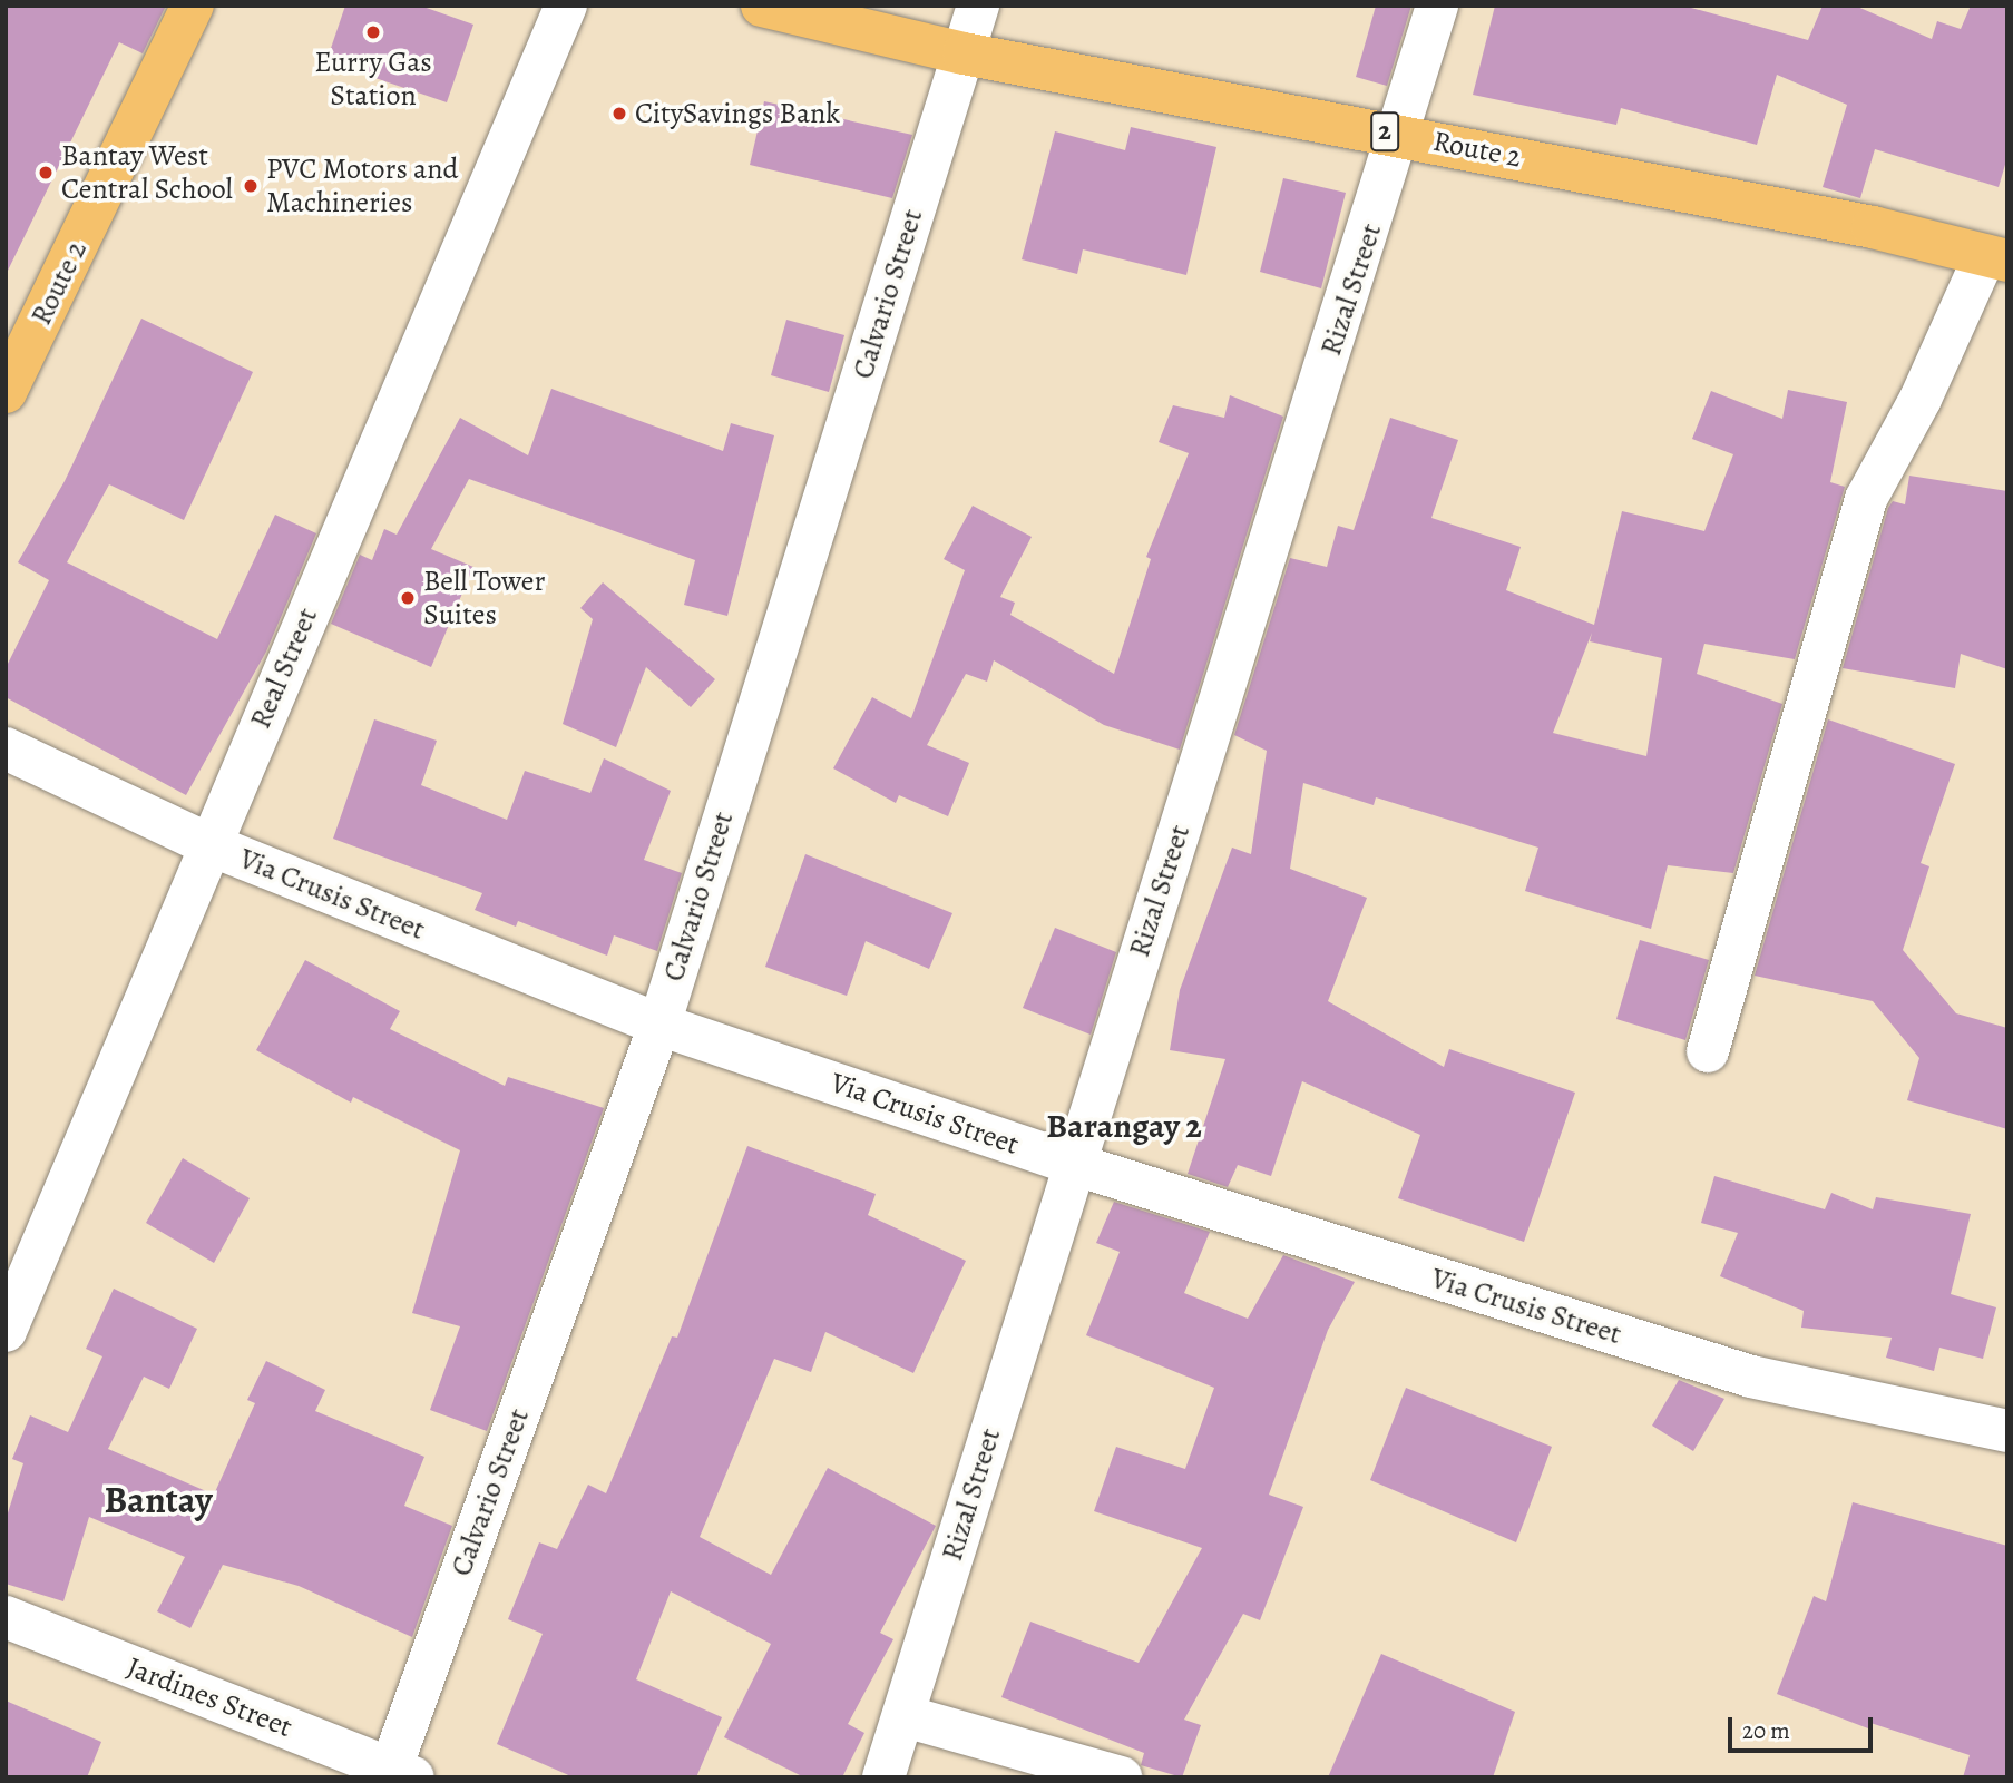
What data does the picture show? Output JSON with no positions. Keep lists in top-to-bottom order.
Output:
{
  "streets": {
    "highway": ["2", "Route 2"],
    "street": [
      "Rizal Street",
      "Calvario Street",
      "Real Street",
      "Via Crusis Street",
      "Jardines Street"
    ]
  },
  "crossings": [
    ["Route 2", "Rizal Street"],
    ["Route 2", "Calvario Street"],
    ["Rizal Street", "Via Crusis Street"],
    ["Calvario Street", "Via Crusis Street"],
    ["Calvario Street", "Jardines Street"],
    ["Real Street", "Via Crusis Street"]
  ],
  "districts": ["Barangay 2", "Bantay"],
  "places": [
    "Eurry Gas Station",
    "CitySavings Bank",
    "Bantay West Central School",
    "PVC Motors and Machineries",
    "Bell Tower Suites"
  ],
  "scale_bar": "20 m"
}
